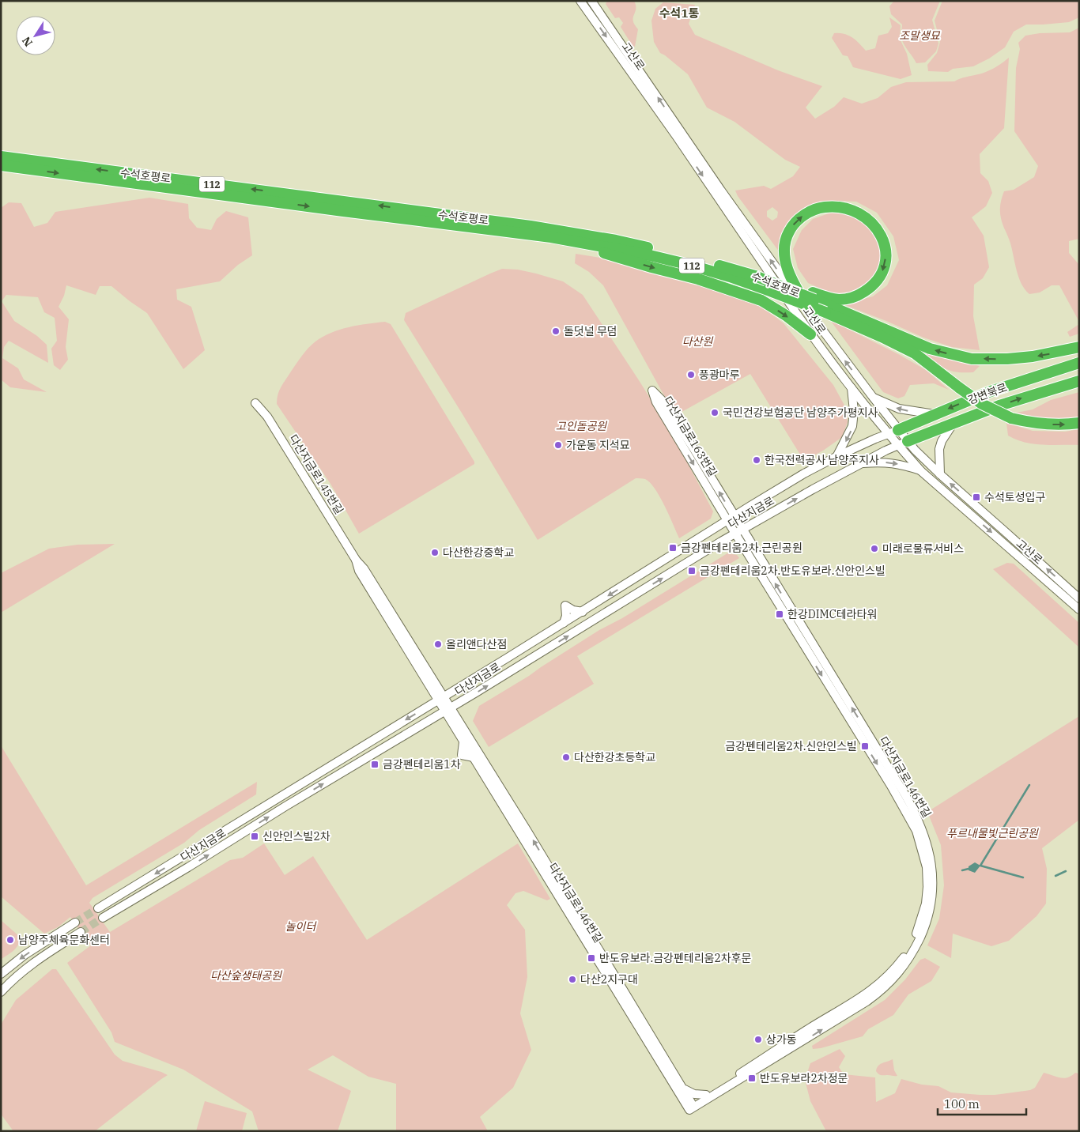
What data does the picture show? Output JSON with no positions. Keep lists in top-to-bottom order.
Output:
{
  "streets": {
    "highway": ["수석호평로", "112", "강변북로"],
    "street": [
      "고산로",
      "다산지금로163번길",
      "다산지금로145번길",
      "다산지금로",
      "다산지금로146번길"
    ]
  },
  "crossings": [
    ["고산로", "강변북로"],
    ["고산로", "다산지금로"],
    ["강변북로", "다산지금로"],
    ["다산지금로163번길", "다산지금로"],
    ["다산지금로163번길", "다산지금로146번길"],
    ["다산지금로145번길", "다산지금로"],
    ["다산지금로145번길", "다산지금로146번길"],
    ["다산지금로", "다산지금로146번길"]
  ],
  "districts": ["수석1통"],
  "parks": [
    "조말생묘",
    "다산원",
    "고인돌공원",
    "푸르내물빛근린공원",
    "놀이터",
    "다산숲생태공원"
  ],
  "places": {
    "other": [
      "돌덧널 무덤",
      "풍광마루",
      "국민건강보험공단 남양주가평지사",
      "가운동 지석묘",
      "한국전력공사 남양주지사",
      "미래로물류서비스",
      "다산한강중학교",
      "올리앤다산점",
      "다산한강초등학교",
      "남양주체육문화센터",
      "다산2지구대",
      "상가동"
    ],
    "transit": [
      "수석토성입구",
      "금강펜테리움2차.근린공원",
      "금강펜테리움2차.반도유보라.신안인스빌",
      "한강DIMC테라타워",
      "금강펜테리움2차.신안인스빌",
      "금강펜테리움1차",
      "신안인스빌2차",
      "반도유보라.금강펜테리움2차후문",
      "반도유보라2차정문"
    ]
  },
  "scale_bar": "100 m",
  "north": "bottom left"
}
